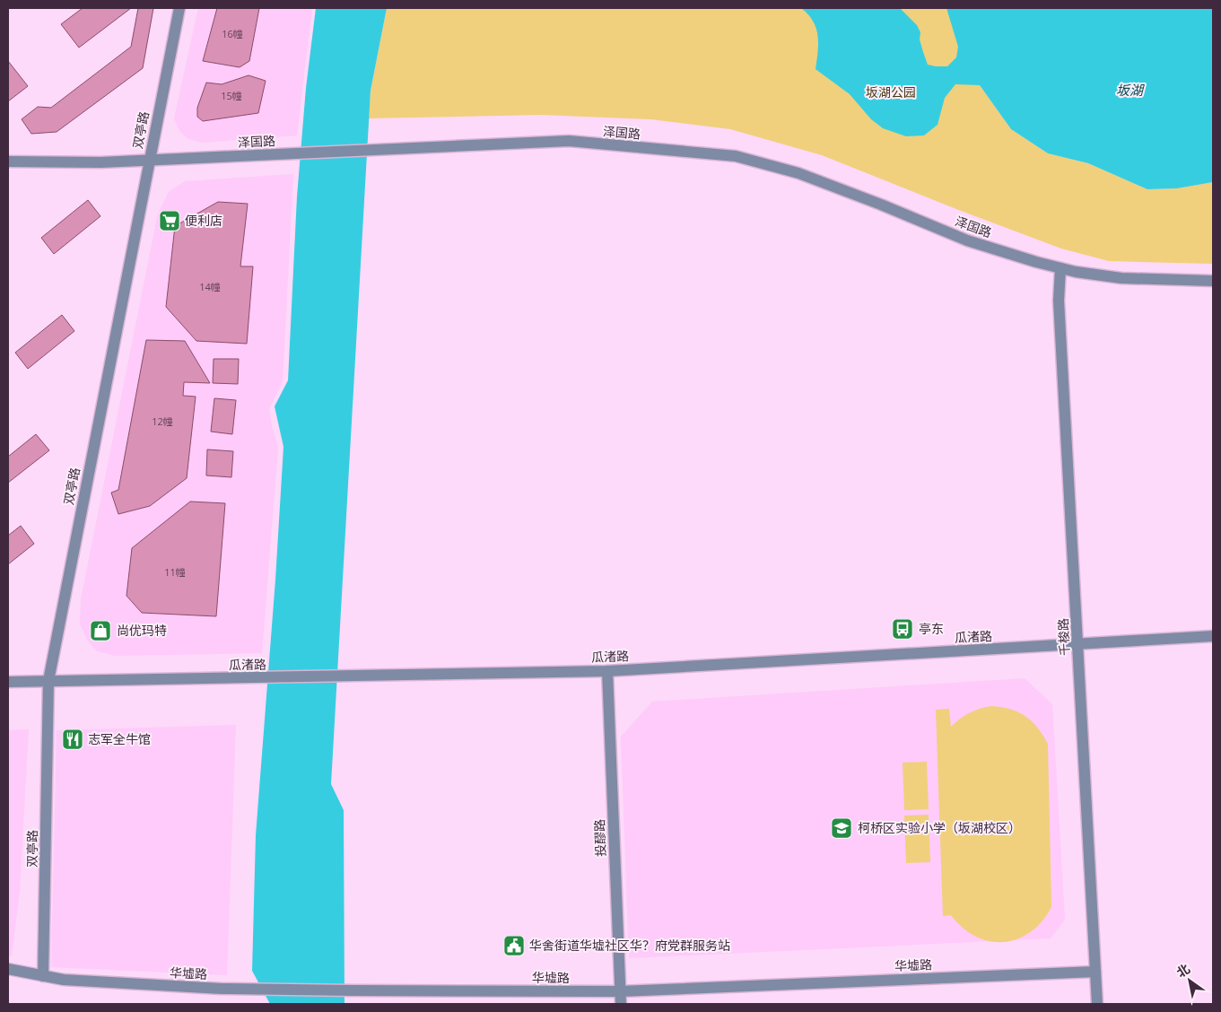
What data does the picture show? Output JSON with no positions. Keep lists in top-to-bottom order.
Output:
{
  "streets": {
    "street": [
      "双亭路",
      "泽国路",
      "瓜渚路",
      "千梭路",
      "投醪路",
      "华墟路"
    ]
  },
  "crossings": [
    ["双亭路", "泽国路"],
    ["双亭路", "瓜渚路"],
    ["双亭路", "华墟路"],
    ["泽国路", "千梭路"],
    ["瓜渚路", "千梭路"],
    ["瓜渚路", "投醪路"],
    ["千梭路", "华墟路"],
    ["投醪路", "华墟路"]
  ],
  "water": ["坂湖"],
  "parks": ["坂湖公园"],
  "places": {
    "supermarket": ["便利店"],
    "bus stop": ["亭东"],
    "shop": ["尚优玛特"],
    "restaurant": ["志军全牛馆"],
    "school or university": ["柯桥区实验小学（坂湖校区）"],
    "public building": ["华舍街道华墟社区华？府党群服务站"]
  },
  "house_numbers": [
    "16幢",
    "15幢",
    "14幢",
    "12幢",
    "11幢"
  ],
  "north": "top left"
}
